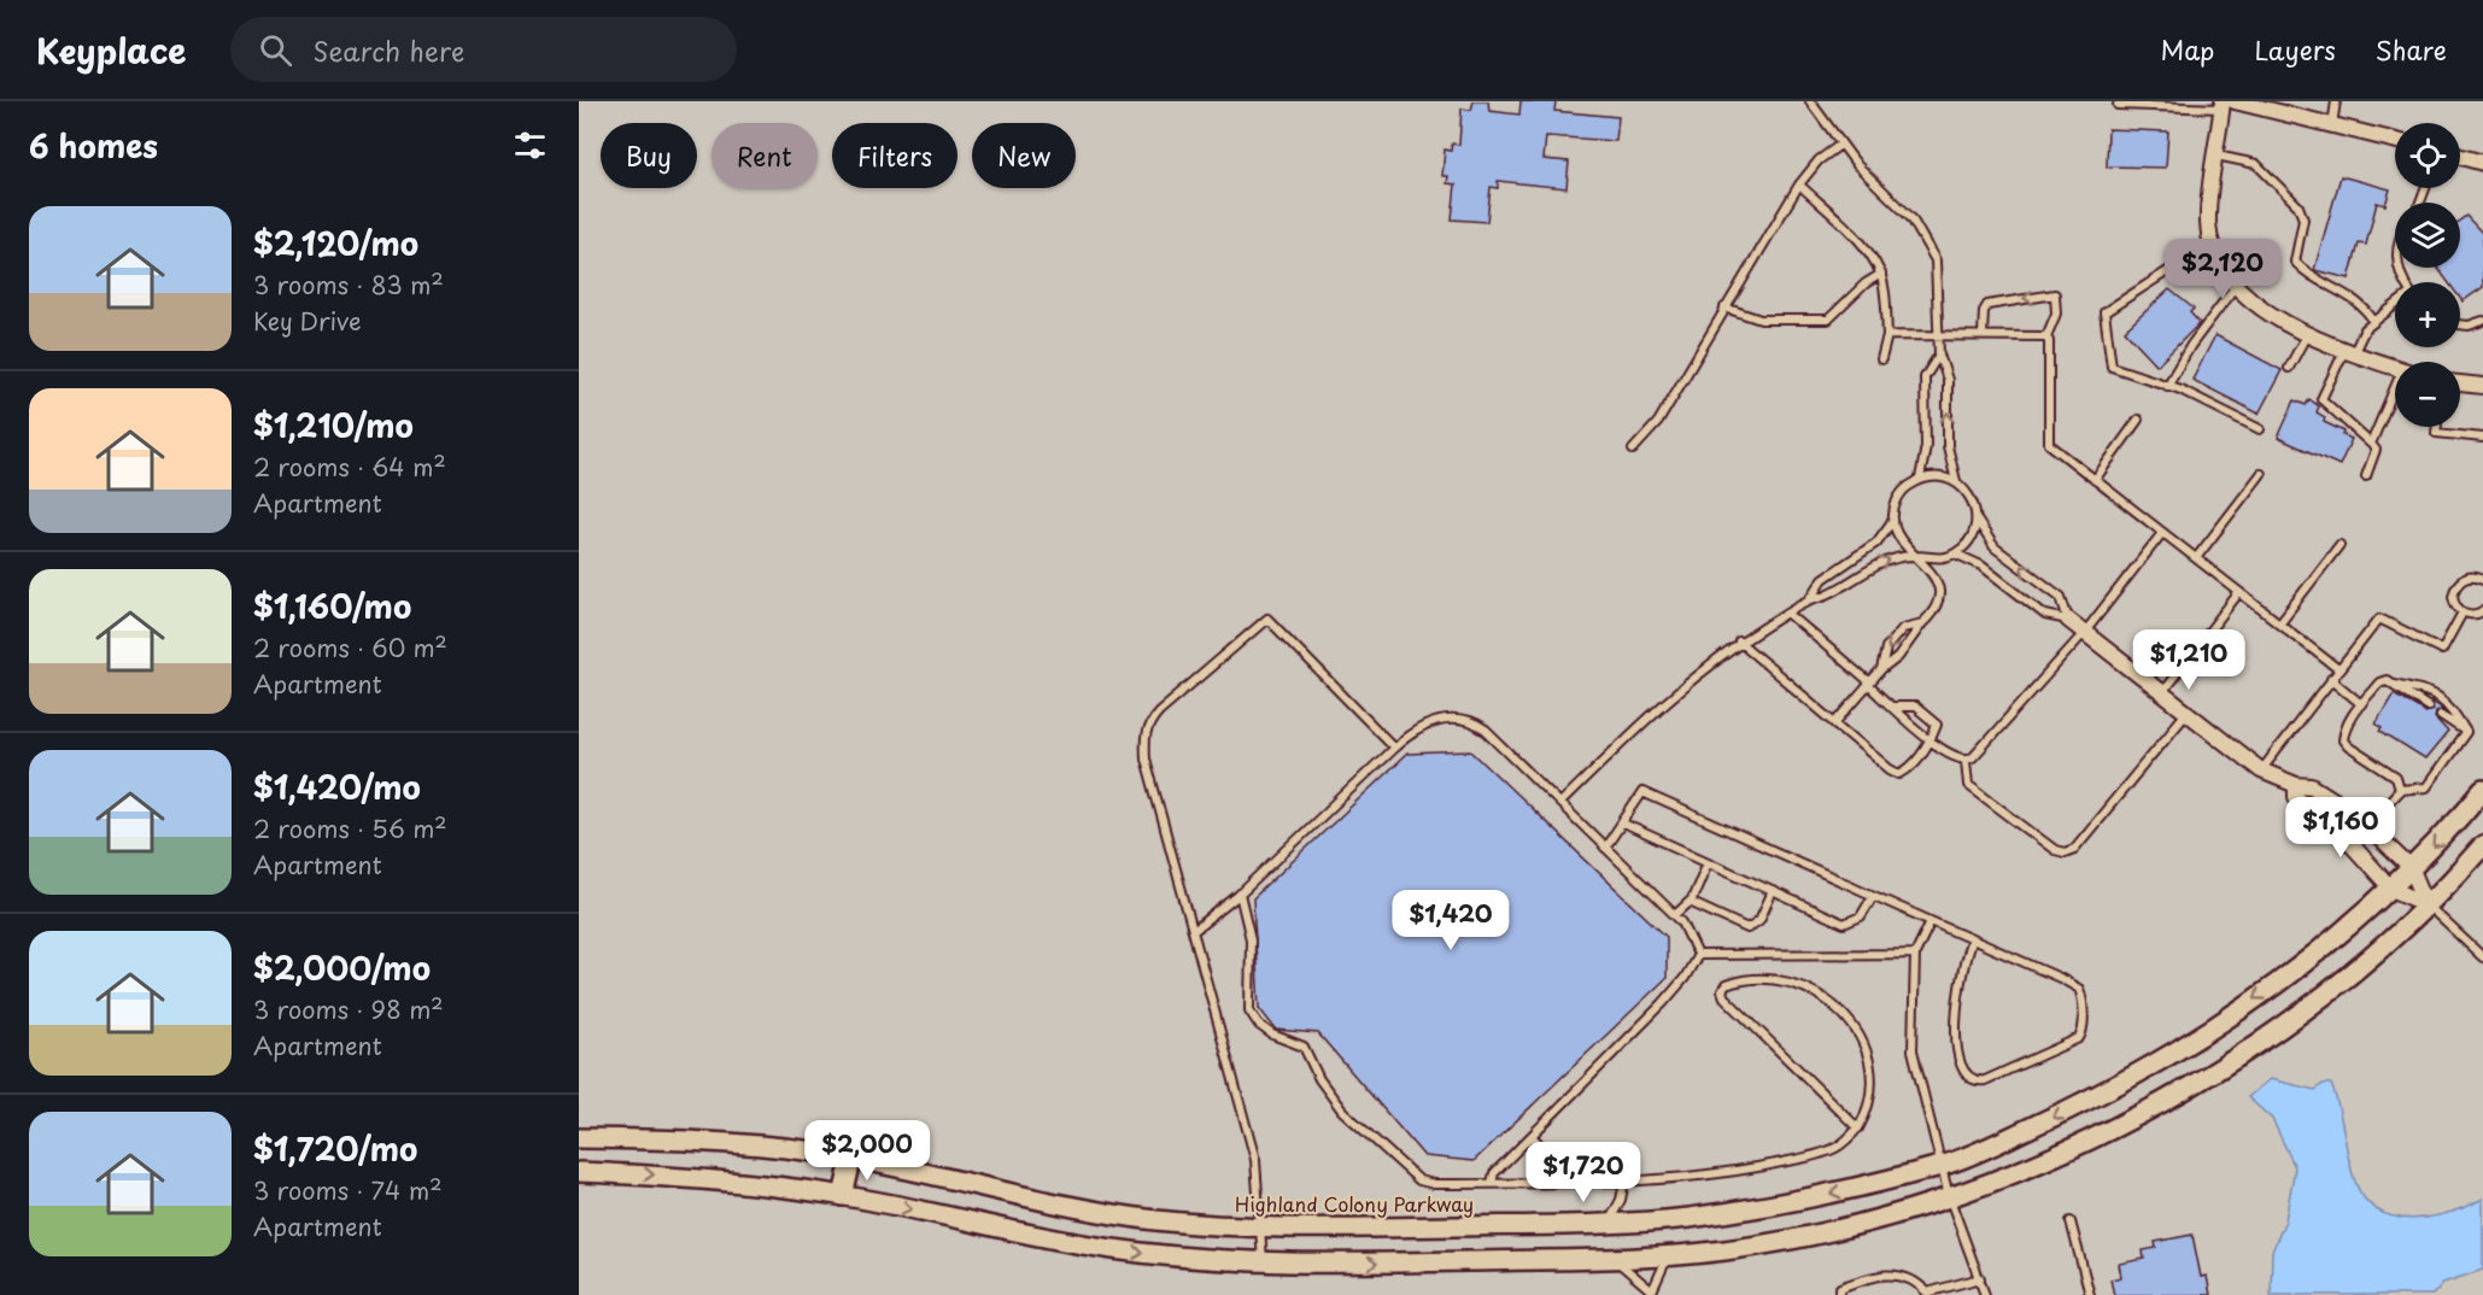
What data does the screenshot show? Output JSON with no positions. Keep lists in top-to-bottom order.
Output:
{
  "streets": {
    "street": ["Highland Colony Parkway"]
  },
  "page": {
    "header": "Keyplace",
    "search": "Search here",
    "nav": ["Map", "Layers", "Share"],
    "heading": "6 homes",
    "map_buttons": ["+", "−"],
    "chip": [
      "Buy",
      "Rent",
      "Filters",
      "New"
    ],
    "list": [
      {
        "name": "$2,120/mo",
        "note": "3 rooms · 83 m² · Key Drive"
      },
      {
        "name": "$1,210/mo",
        "note": "2 rooms · 64 m² · Apartment"
      },
      {
        "name": "$1,160/mo",
        "note": "2 rooms · 60 m² · Apartment"
      },
      {
        "name": "$1,420/mo",
        "note": "2 rooms · 56 m² · Apartment"
      },
      {
        "name": "$2,000/mo",
        "note": "3 rooms · 98 m² · Apartment"
      },
      {
        "name": "$1,720/mo",
        "note": "3 rooms · 74 m² · Apartment"
      }
    ],
    "price": [
      "$2,120",
      "$1,210",
      "$1,160",
      "$1,420",
      "$2,000",
      "$1,720"
    ]
  }
}
